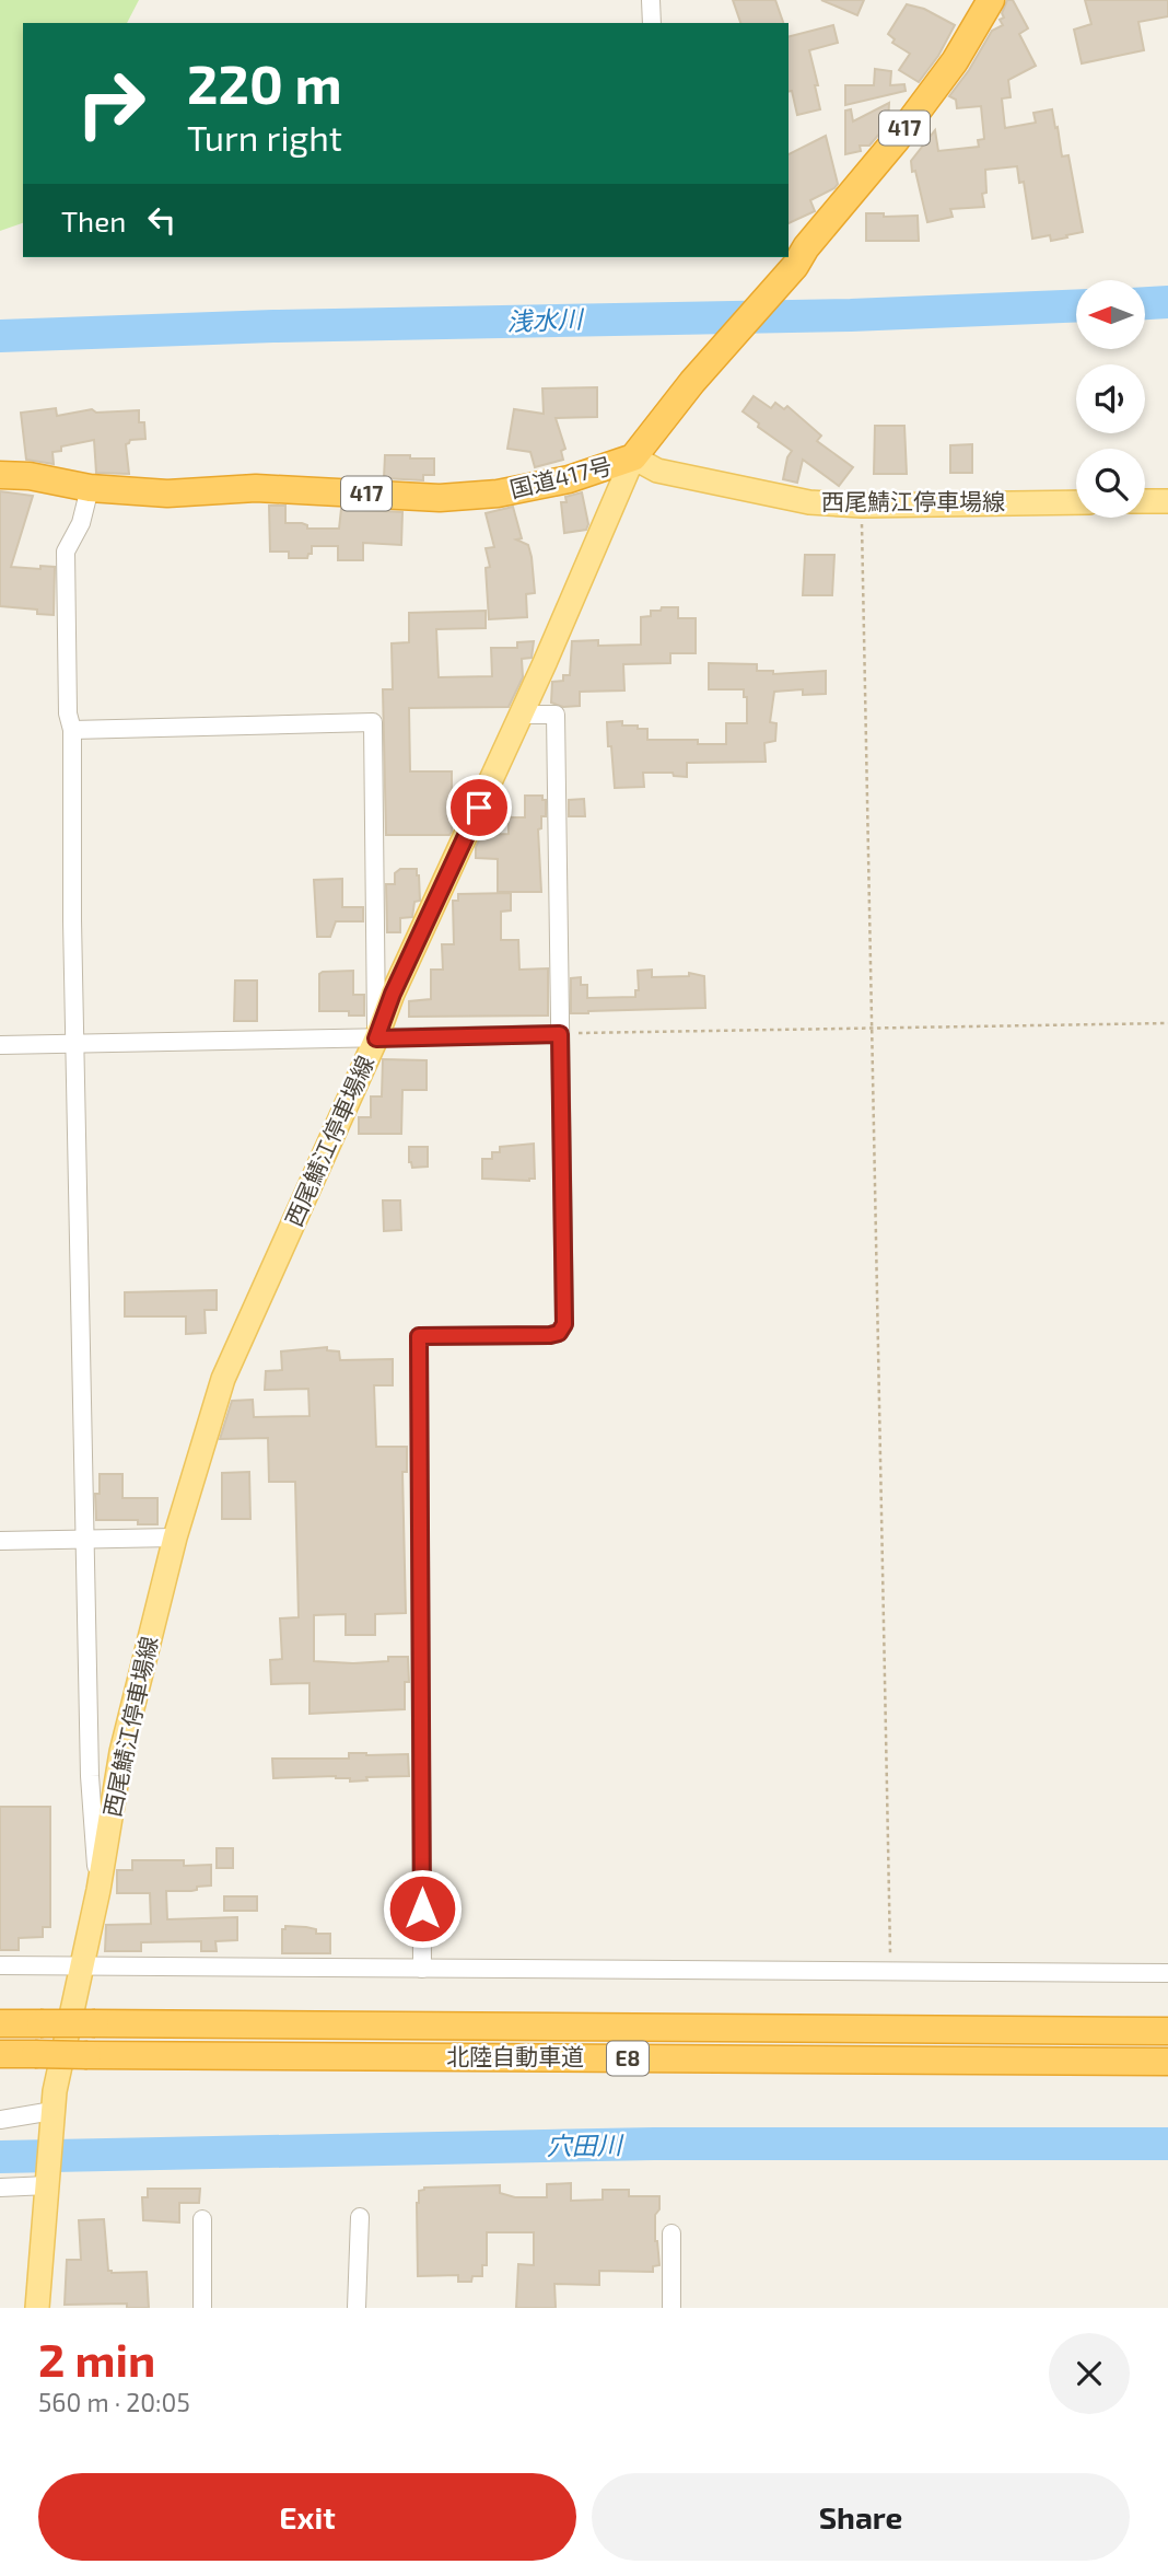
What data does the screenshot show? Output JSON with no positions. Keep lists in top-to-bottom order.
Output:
{
  "streets": {
    "highway": [
      "417",
      "国道417号",
      "北陸自動車道",
      "E8"
    ],
    "main road": ["西尾鯖江停車場線"]
  },
  "crossings": [
    ["国道417号", "西尾鯖江停車場線"]
  ],
  "water": ["浅水川", "穴田川"],
  "north": "left",
  "page": {
    "turn": ["220 m", "Turn right"],
    "then": "Then",
    "heading": ["2 min", "560 m · 20:05"],
    "buttons": ["Exit", "Share"]
  }
}
